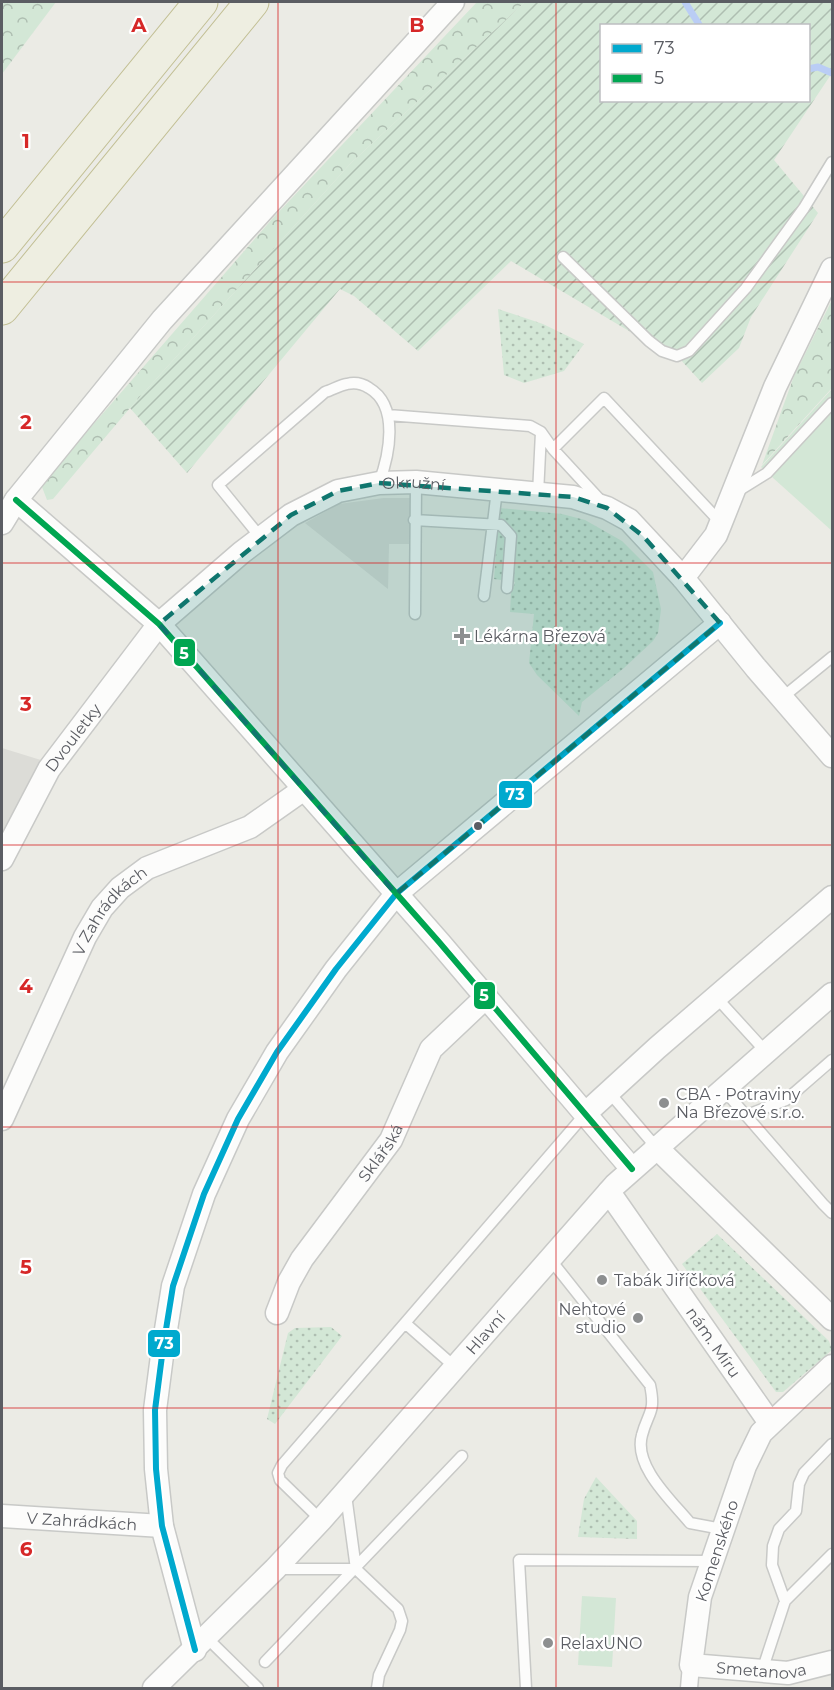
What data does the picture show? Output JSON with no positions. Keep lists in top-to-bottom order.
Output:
{
  "streets": {
    "street": [
      "Okružní",
      "Dvouletky",
      "V Zahrádkách",
      "Sklářská",
      "Hlavní",
      "nám. Míru",
      "Komenského",
      "Smetanova"
    ]
  },
  "crossings": [
    ["Okružní", "Dvouletky"],
    ["Hlavní", "nám. Míru"],
    ["nám. Míru", "Komenského"],
    ["Komenského", "Smetanova"]
  ],
  "places": {
    "health": ["Lékárna Březová"],
    "other": [
      "CBA - Potraviny Na Březové s.r.o.",
      "Tabák Jiříčková",
      "Nehtové studio",
      "RelaxUNO"
    ]
  },
  "lines": ["transit line 5", "transit line 73"],
  "legend": ["73", "5"],
  "grid": {
    "columns": ["A", "B"],
    "rows": [
      "1",
      "2",
      "3",
      "4",
      "5",
      "6"
    ]
  }
}
